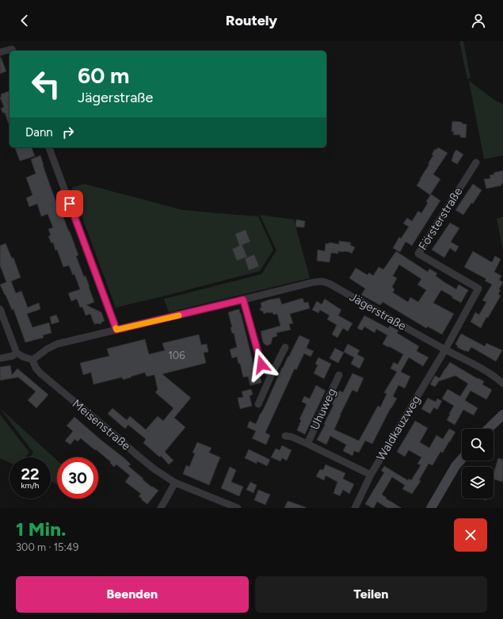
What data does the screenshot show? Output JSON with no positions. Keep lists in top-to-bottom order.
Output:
{
  "streets": {
    "street": [
      "Försterstraße",
      "Jägerstraße",
      "Uhuweg",
      "Meisenstraße",
      "Waldkauzweg"
    ]
  },
  "crossings": [
    ["Försterstraße", "Jägerstraße"],
    ["Försterstraße", "Waldkauzweg"],
    ["Jägerstraße", "Meisenstraße"],
    ["Jägerstraße", "Waldkauzweg"],
    ["Uhuweg", "Waldkauzweg"]
  ],
  "house_numbers": ["106"],
  "page": {
    "header": "Routely",
    "turn": ["60 m", "Jägerstraße"],
    "then": "Dann",
    "speed": "22 km/h",
    "limit": "30",
    "heading": ["1 Min.", "300 m · 15:49"],
    "buttons": ["Beenden", "Teilen"]
  }
}
